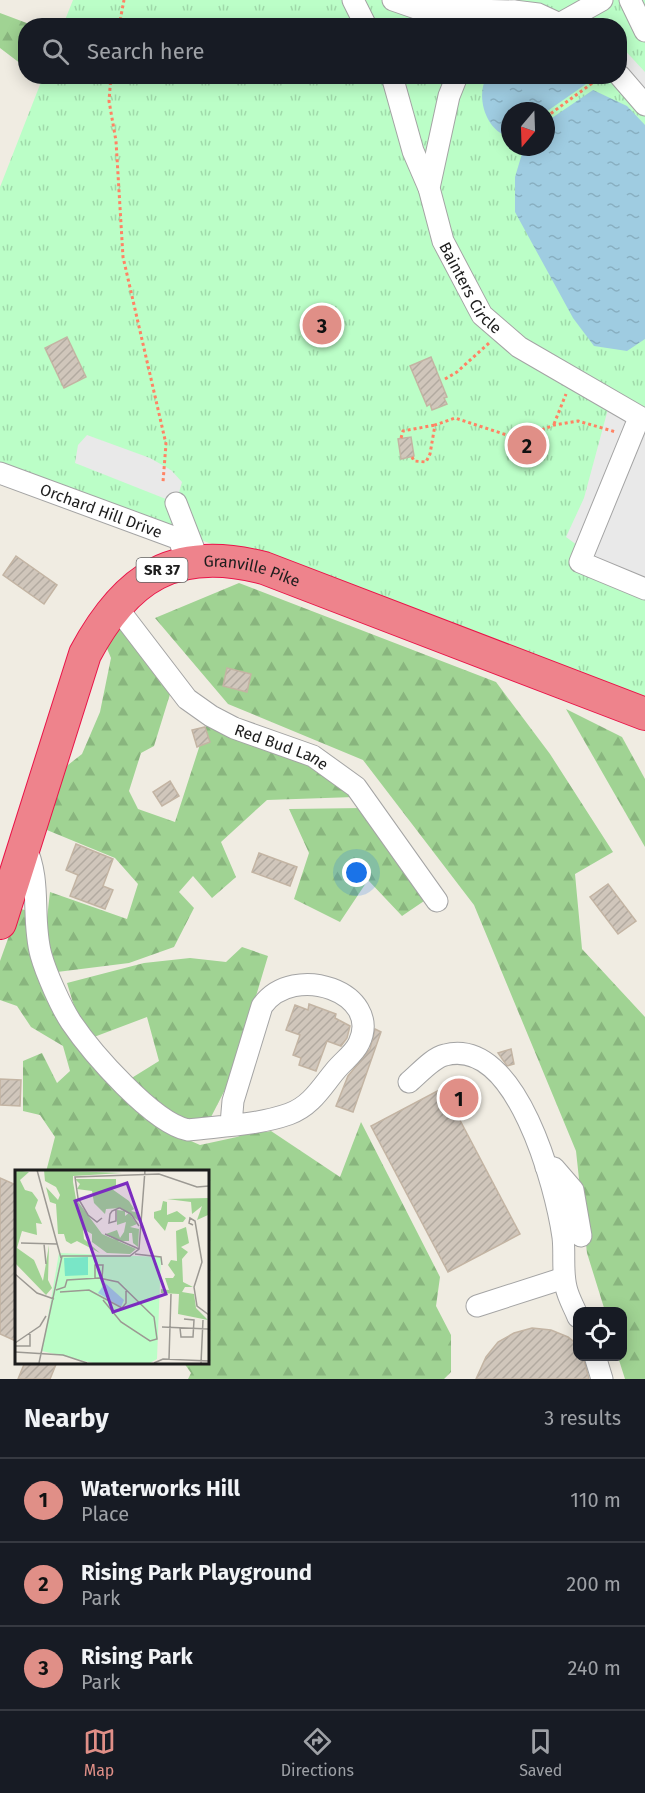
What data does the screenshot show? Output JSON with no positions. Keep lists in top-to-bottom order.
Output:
{
  "streets": {
    "highway": ["SR 37", "Granville Pike"],
    "street": ["Bainters Circle", "Orchard Hill Drive", "Red Bud Lane"]
  },
  "crossings": [
    ["Orchard Hill Drive", "Granville Pike"],
    ["Granville Pike", "Red Bud Lane"]
  ],
  "north": "bottom",
  "page": {
    "search": "Search here",
    "pins": ["3", "2", "1"],
    "heading": ["Nearby", "3 results"],
    "list": [
      {
        "mark": "1",
        "name": "Waterworks Hill",
        "note": "Place",
        "value": "110 m"
      },
      {
        "mark": "2",
        "name": "Rising Park Playground",
        "note": "Park",
        "value": "200 m"
      },
      {
        "mark": "3",
        "name": "Rising Park",
        "note": "Park",
        "value": "240 m"
      }
    ],
    "nav": ["Map", "Directions", "Saved"]
  }
}
